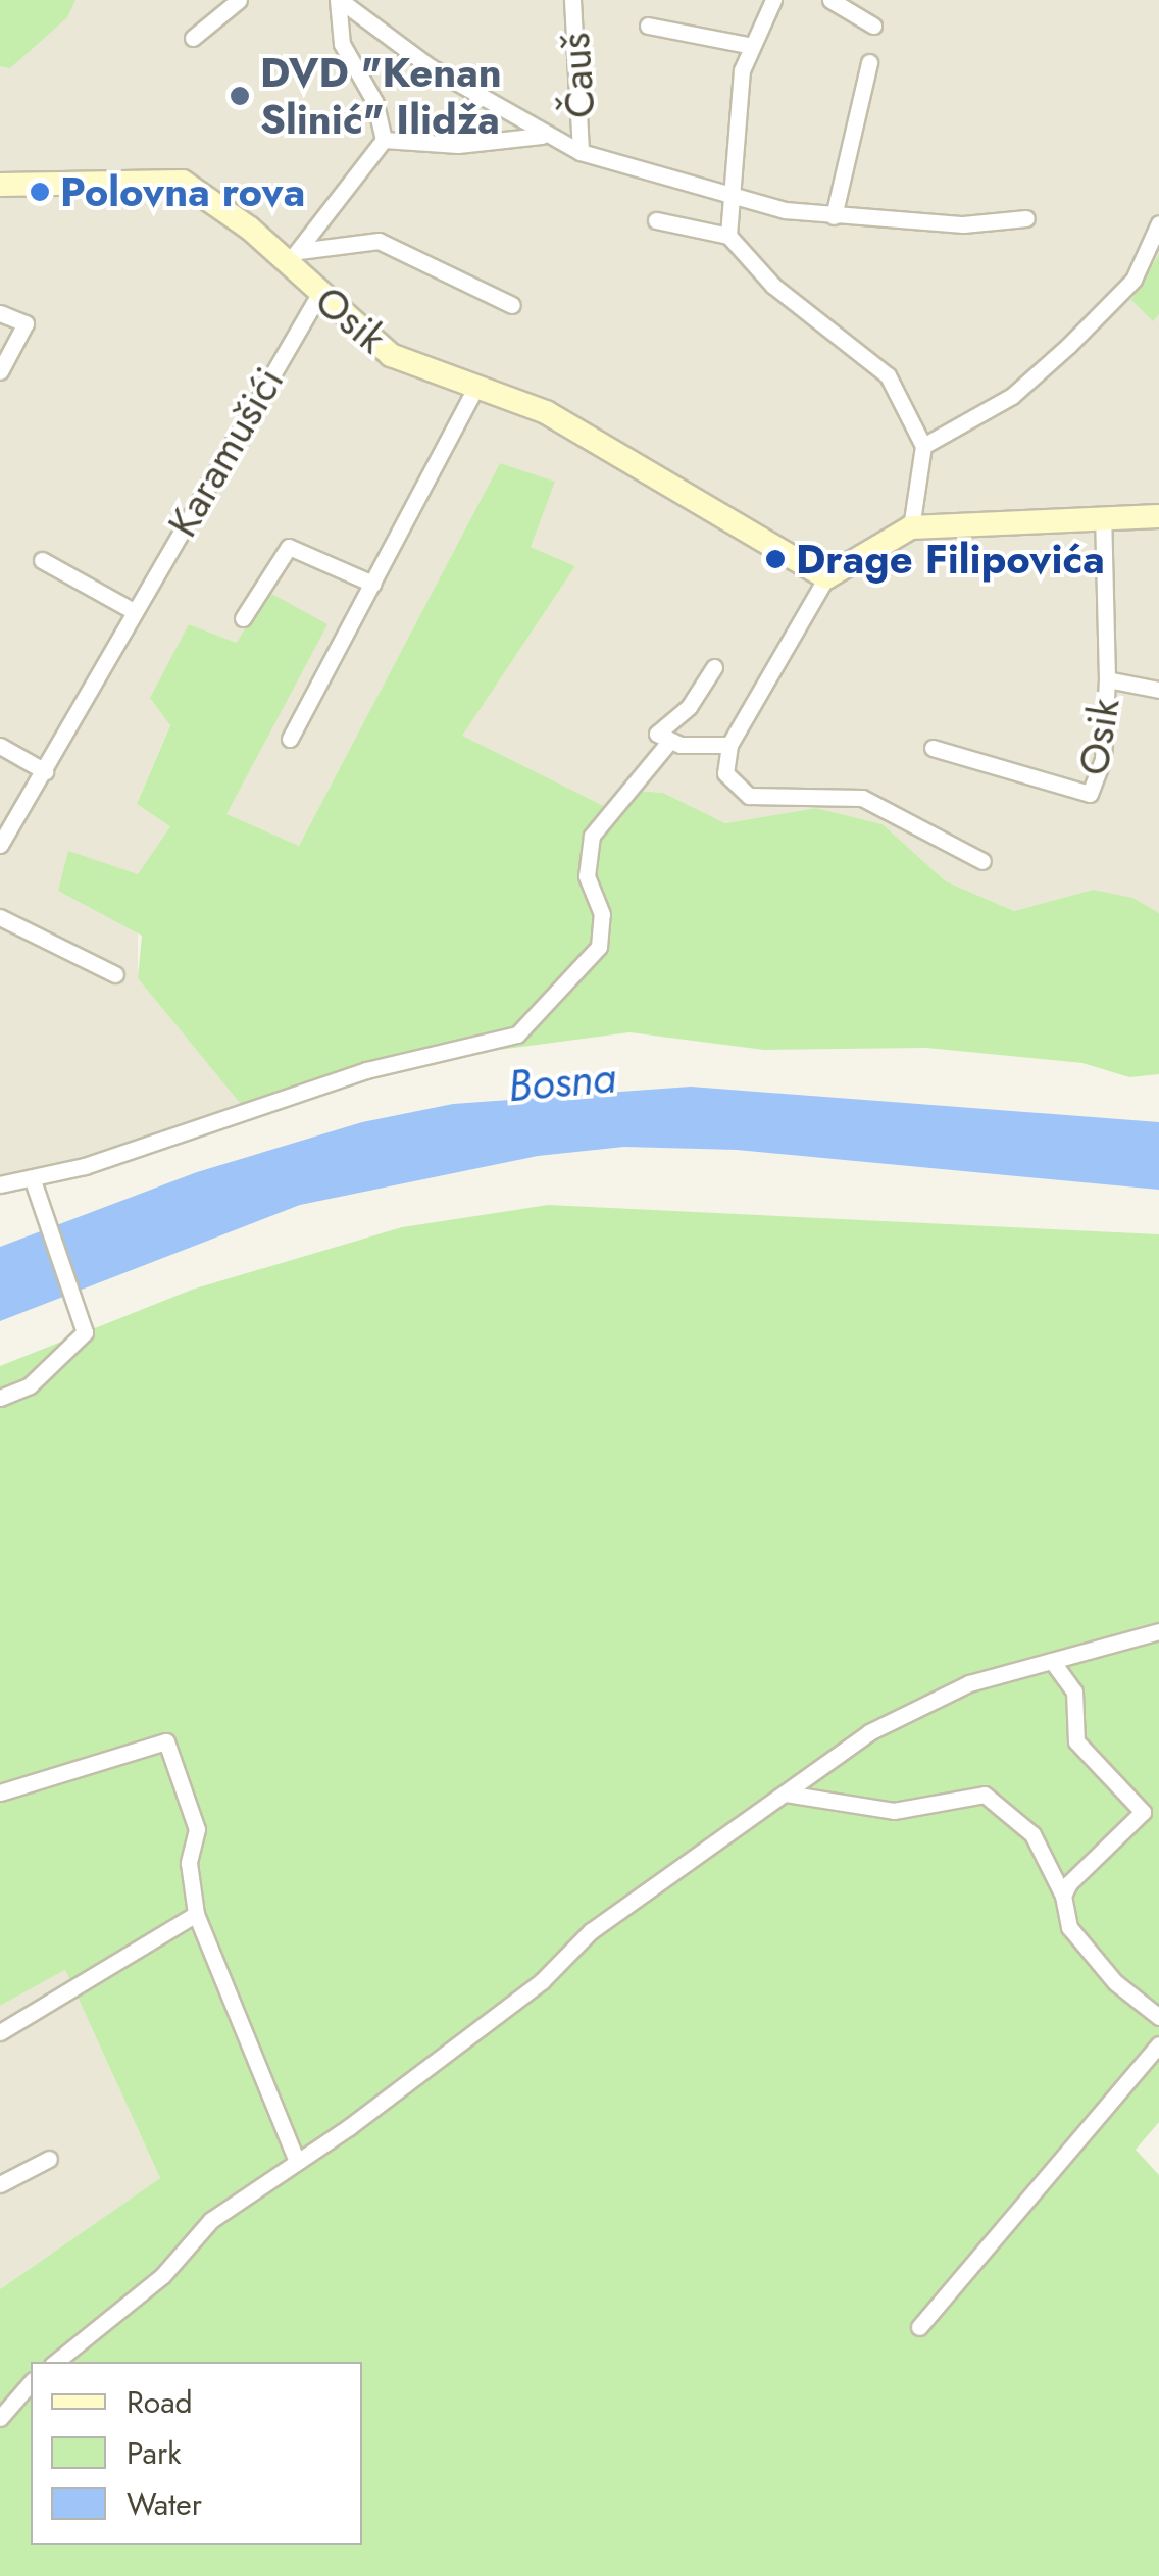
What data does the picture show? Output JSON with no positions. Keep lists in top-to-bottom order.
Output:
{
  "streets": {
    "main road": ["Osik"],
    "street": ["Čauš", "Karamušići"]
  },
  "crossings": [
    ["Osik", "Karamušići"]
  ],
  "water": ["Bosna"],
  "places": ["DVD \"Kenan Slinić\" Ilidža", "Polovna rova", "Drage Filipovića"],
  "legend": ["Road", "Park", "Water"]
}
